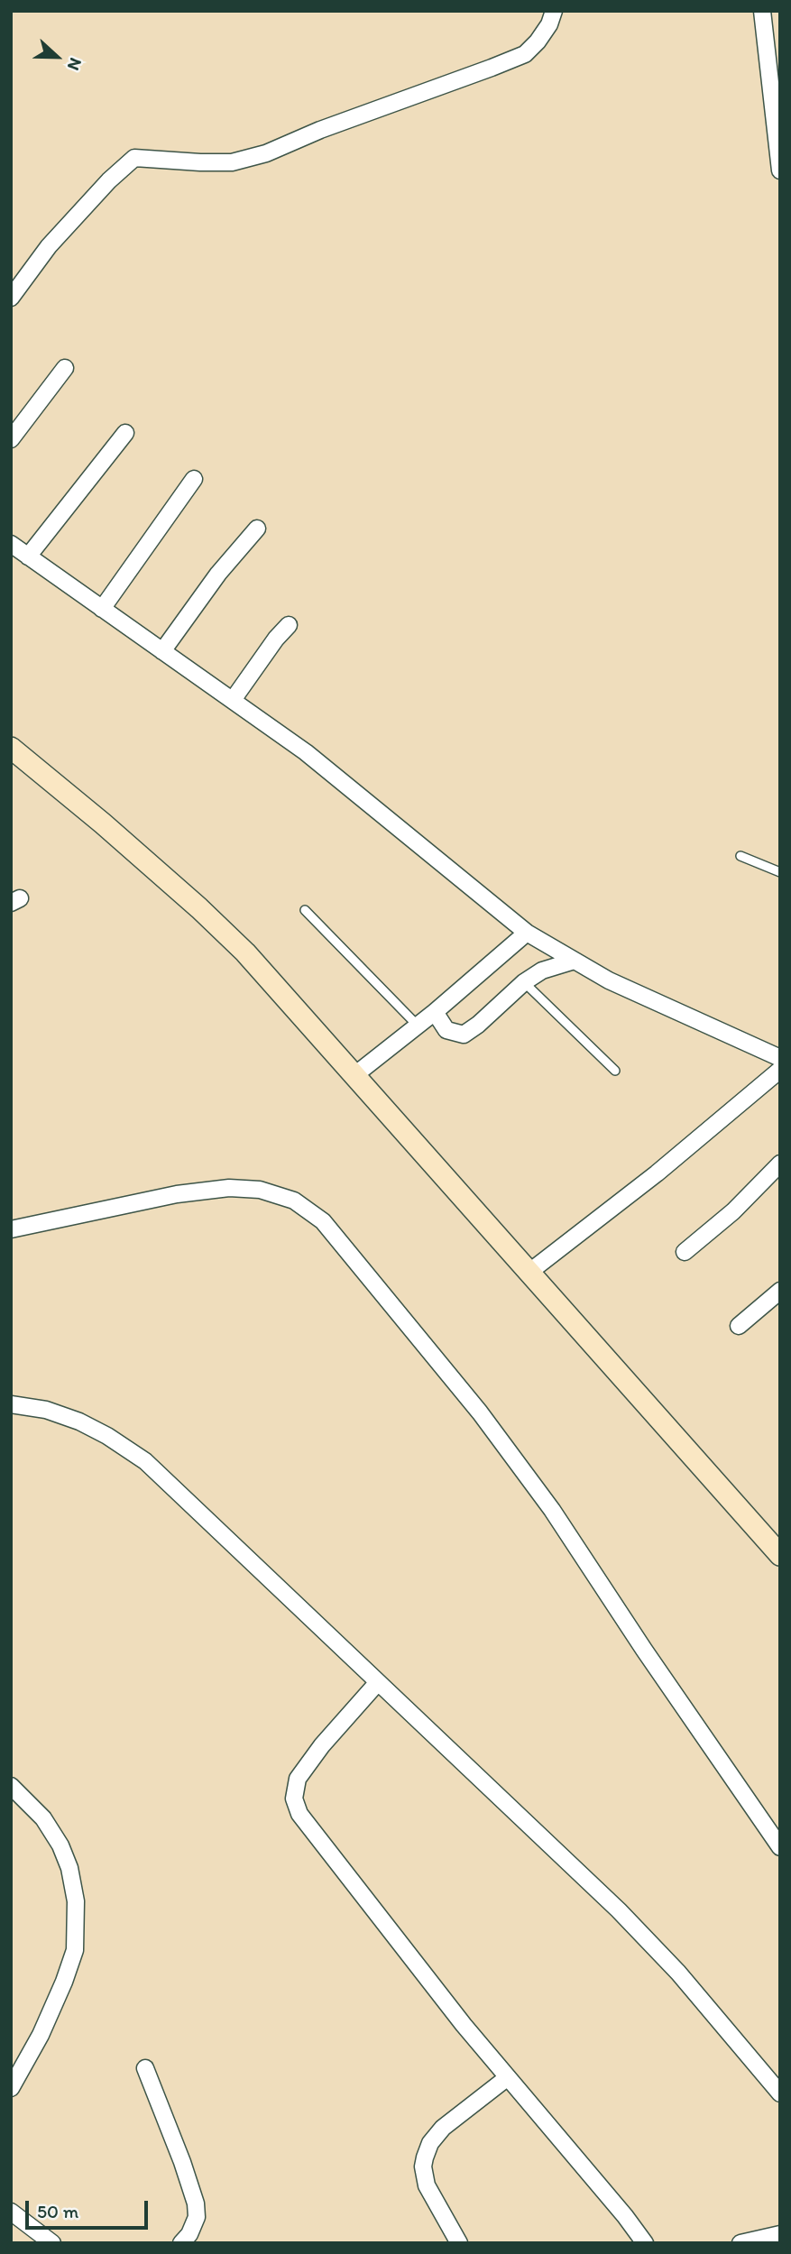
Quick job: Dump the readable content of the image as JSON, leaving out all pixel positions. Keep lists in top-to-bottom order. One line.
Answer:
{"scale_bar":"50 m","north":"right"}
